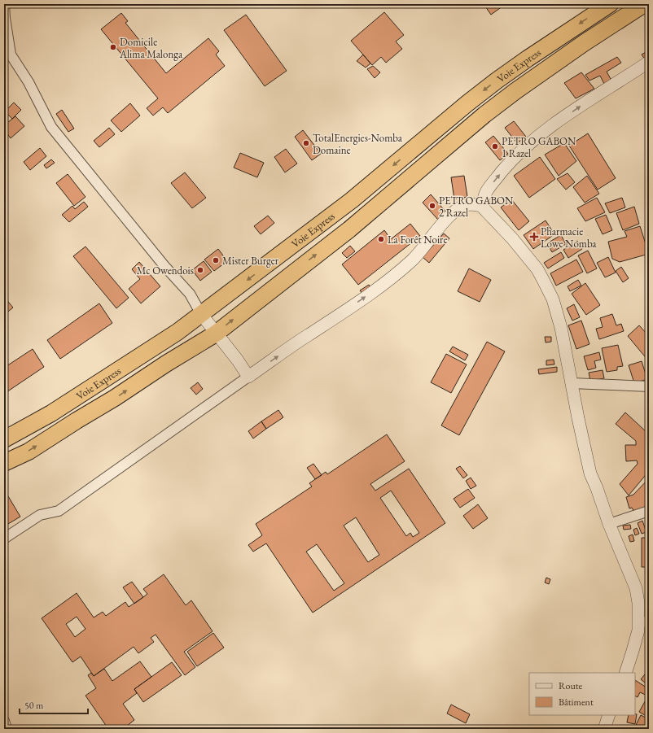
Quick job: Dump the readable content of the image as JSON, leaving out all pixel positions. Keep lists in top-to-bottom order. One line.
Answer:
{"streets":{"highway":["Voie Express"]},"places":{"other":["Domicile Alima Malonga","TotalEnergies-Nomba Domaine","PETRO GABON 1 Razel","PETRO GABON 2 Razel","La Forêt Noire","Mister Burger","Mc Owendois"],"health":["Pharmacie Lowe Nomba"]},"legend":["Route","Bâtiment"],"scale_bar":"50 m"}
